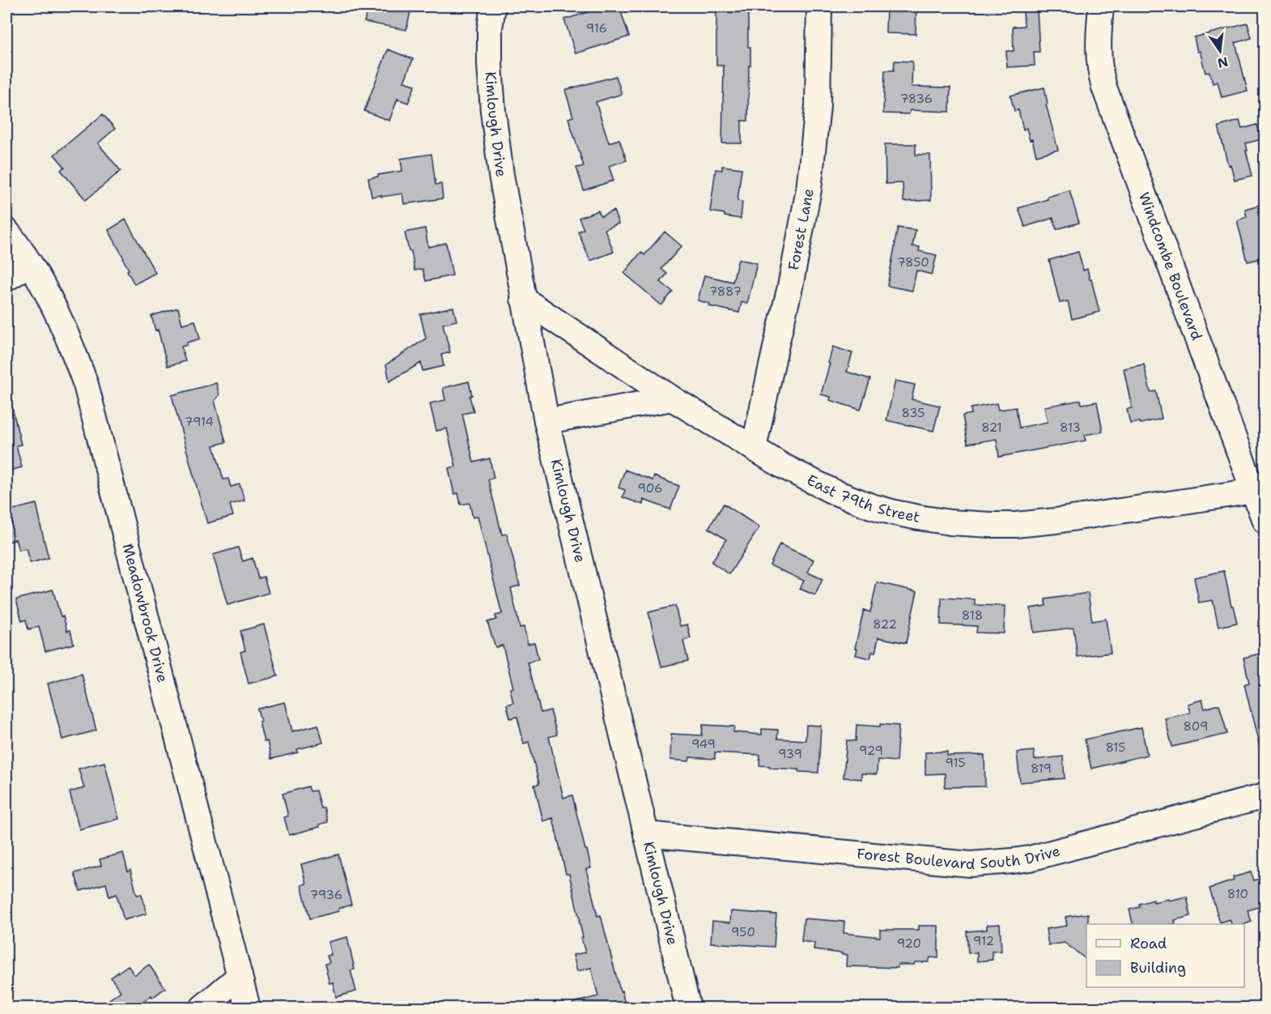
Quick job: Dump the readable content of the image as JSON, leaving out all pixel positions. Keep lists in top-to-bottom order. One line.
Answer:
{"streets":{"street":["Kimlough Drive","Forest Lane","Windcombe Boulevard","East 79th Street","Meadowbrook Drive","Forest Boulevard South Drive"]},"crossings":[["Kimlough Drive","East 79th Street"],["Kimlough Drive","Forest Boulevard South Drive"],["Forest Lane","East 79th Street"],["Windcombe Boulevard","East 79th Street"]],"house_numbers":["916","7836","7850","7887","835","7914","821","813","906","818","822","809","949","815","929","939","915","819","810","7936","950","912","920"],"legend":["Road","Building"],"north":"bottom"}
